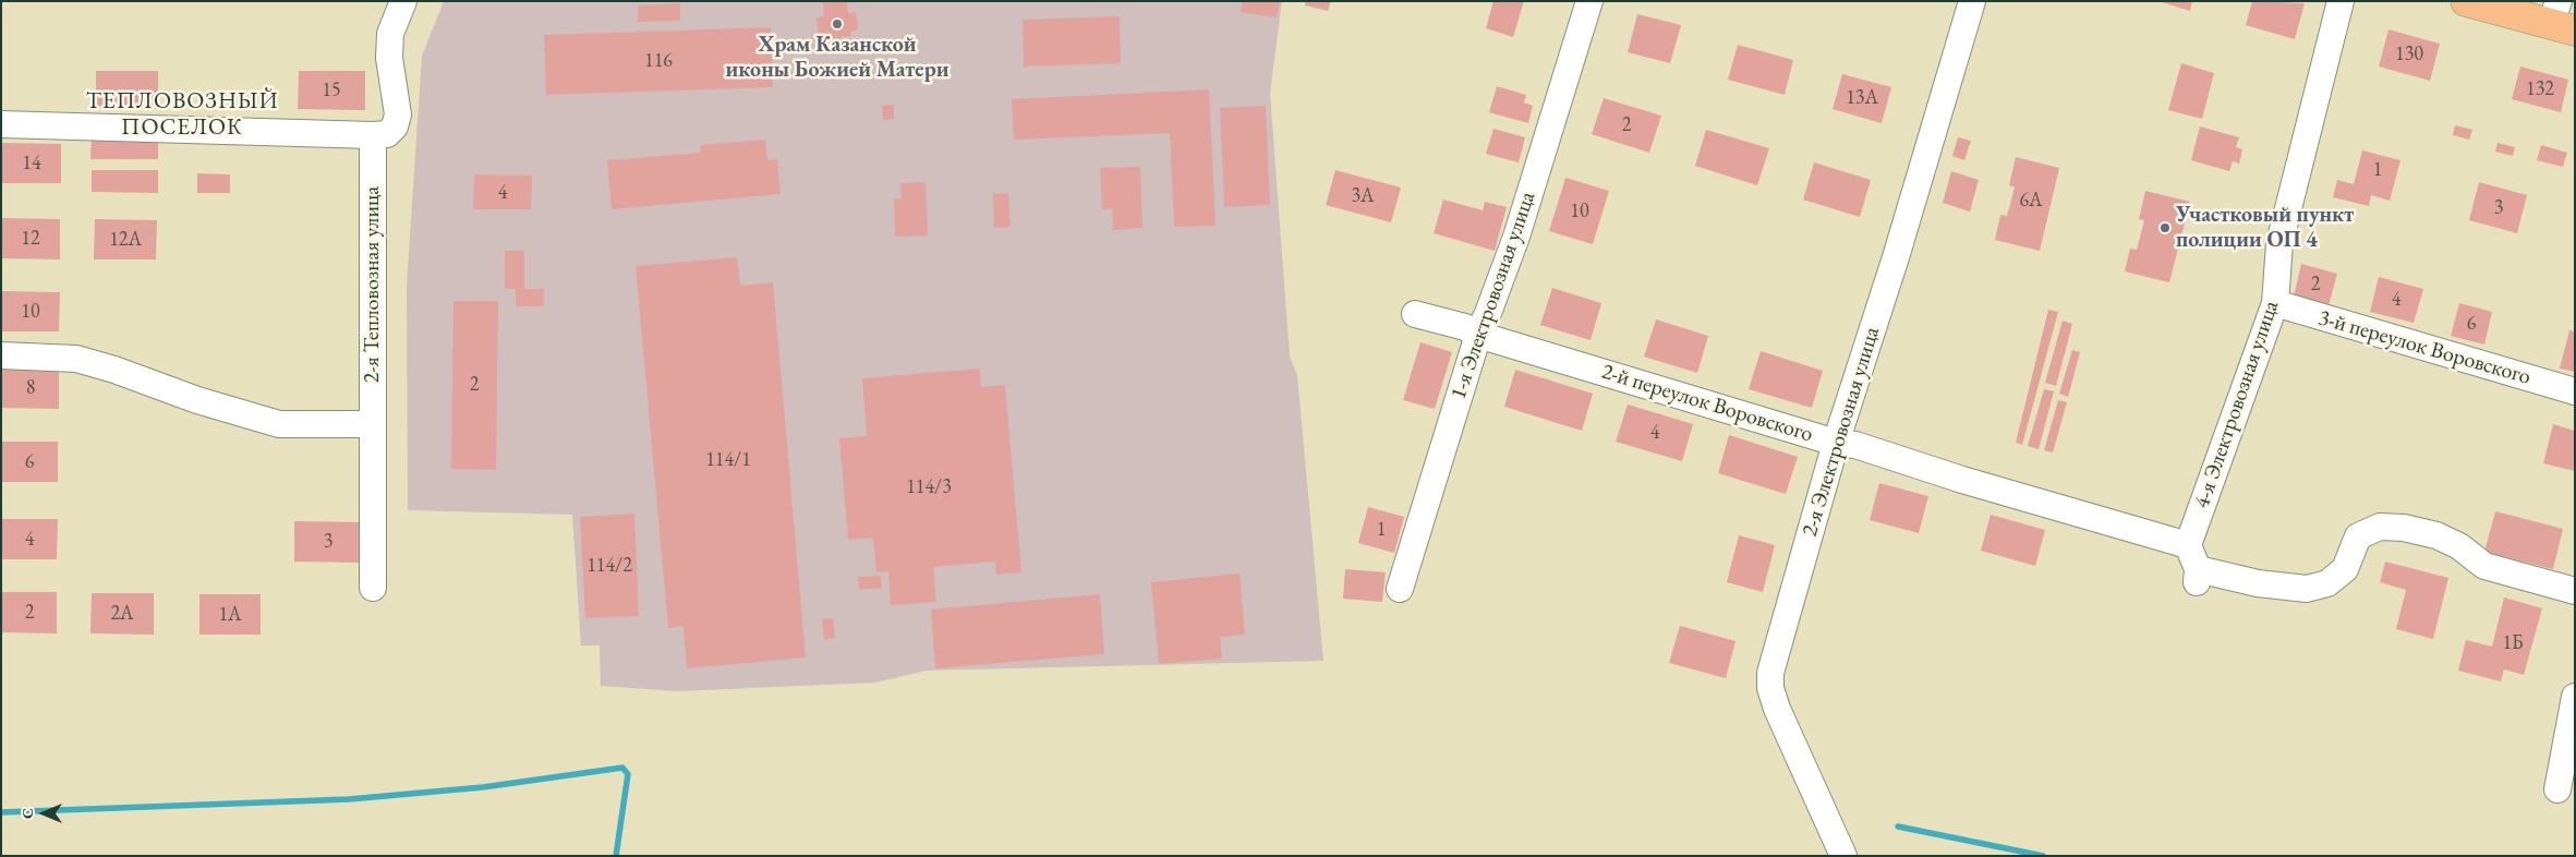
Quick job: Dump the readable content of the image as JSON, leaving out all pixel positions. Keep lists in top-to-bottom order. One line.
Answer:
{"streets":{"street":["2-я Тепловозная улица","1-я Электровозная улица","3-й переулок Воровского","2-й переулок Воровского","4-я Электровозная улица","2-я Электровозная улица"]},"crossings":[["1-я Электровозная улица","2-й переулок Воровского"],["3-й переулок Воровского","4-я Электровозная улица"],["2-й переулок Воровского","4-я Электровозная улица"],["2-й переулок Воровского","2-я Электровозная улица"]],"districts":["ТЕПЛОВОЗНЫЙ ПОСЕЛОК"],"places":["Храм Казанской иконы Божией Матери","Участковый пункт полиции ОП 4"],"house_numbers":["130","116","132","15","13А","2","14","1","4","3А","6А","3","10","12","12А","2","4","10","6","2","8","4","114/1","6","114/3","1","4","3","114/2","2","2А","1А","1Б"],"north":"left"}
